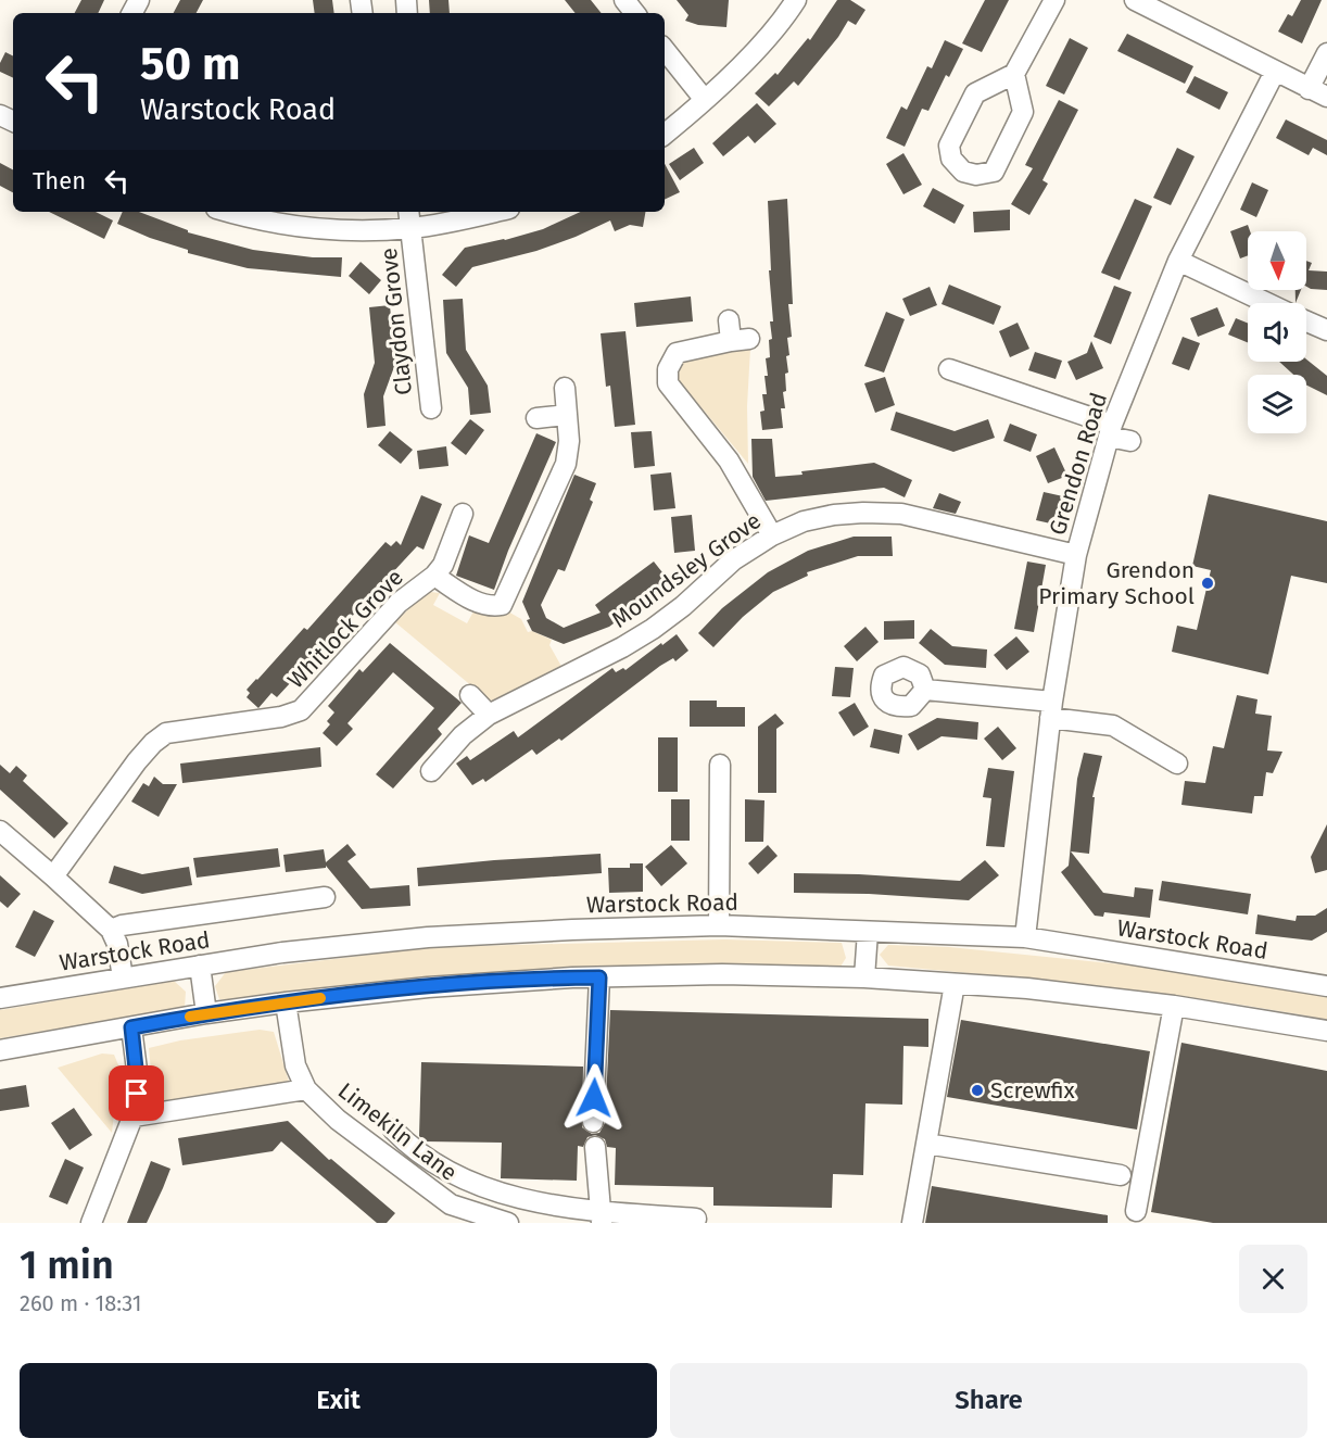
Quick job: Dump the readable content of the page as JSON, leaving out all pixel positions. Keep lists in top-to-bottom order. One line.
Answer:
{"streets":{"street":["Claydon Grove","Grendon Road","Moundsley Grove","Whitlock Grove","Warstock Road","Limekiln Lane"]},"crossings":[["Grendon Road","Moundsley Grove"],["Grendon Road","Warstock Road"]],"places":["Grendon Primary School","Screwfix"],"north":"bottom","page":{"turn":["50 m","Warstock Road"],"then":"Then","heading":["1 min","260 m · 18:31"],"buttons":["Exit","Share"]}}
